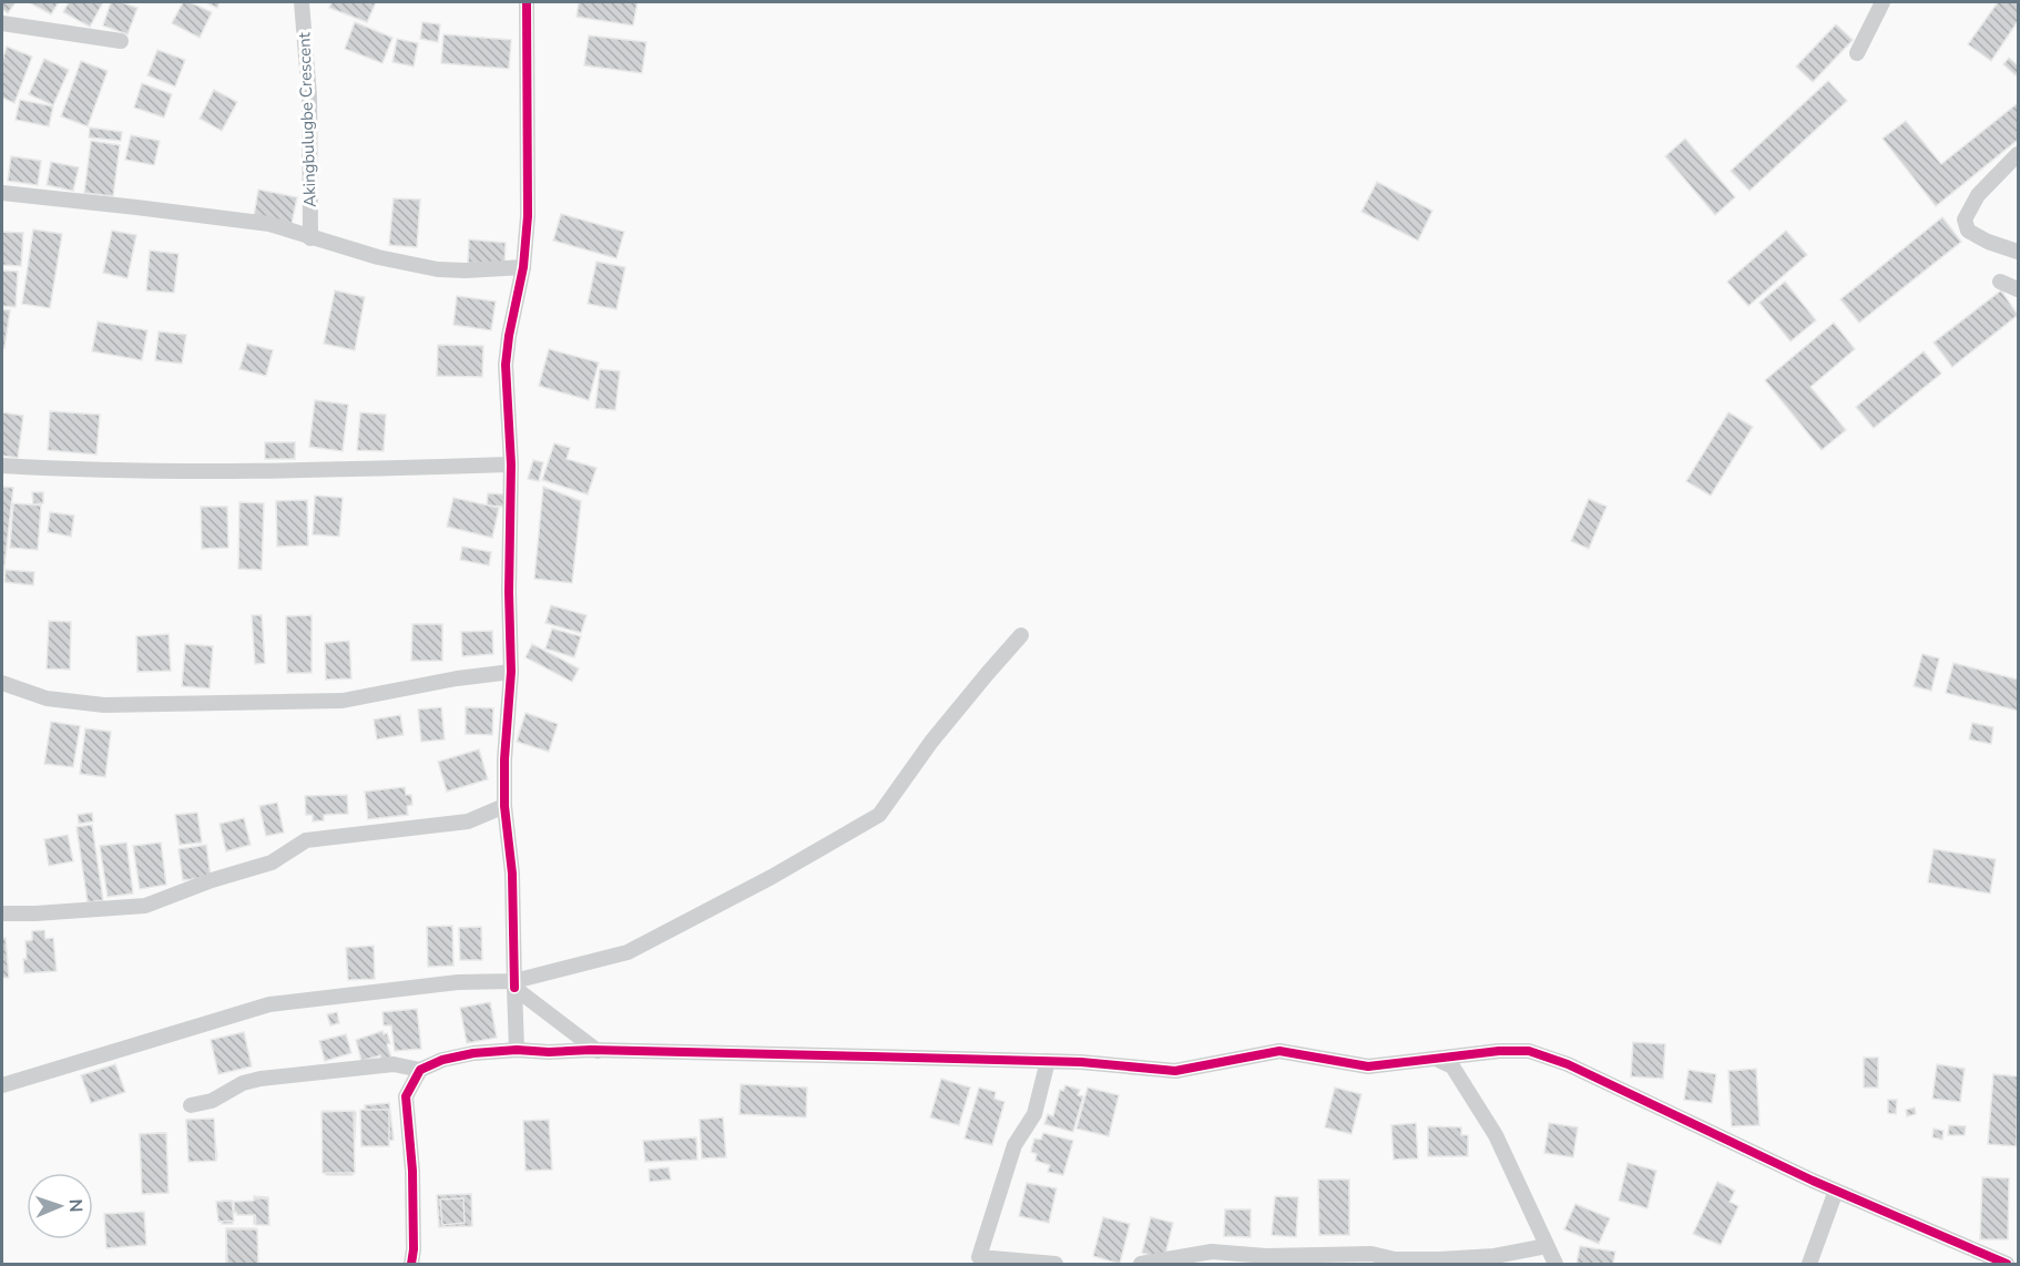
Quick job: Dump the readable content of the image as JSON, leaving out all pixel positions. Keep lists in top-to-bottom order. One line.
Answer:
{"streets":{"street":["Akingbulugbe Crescent"]},"north":"right"}
